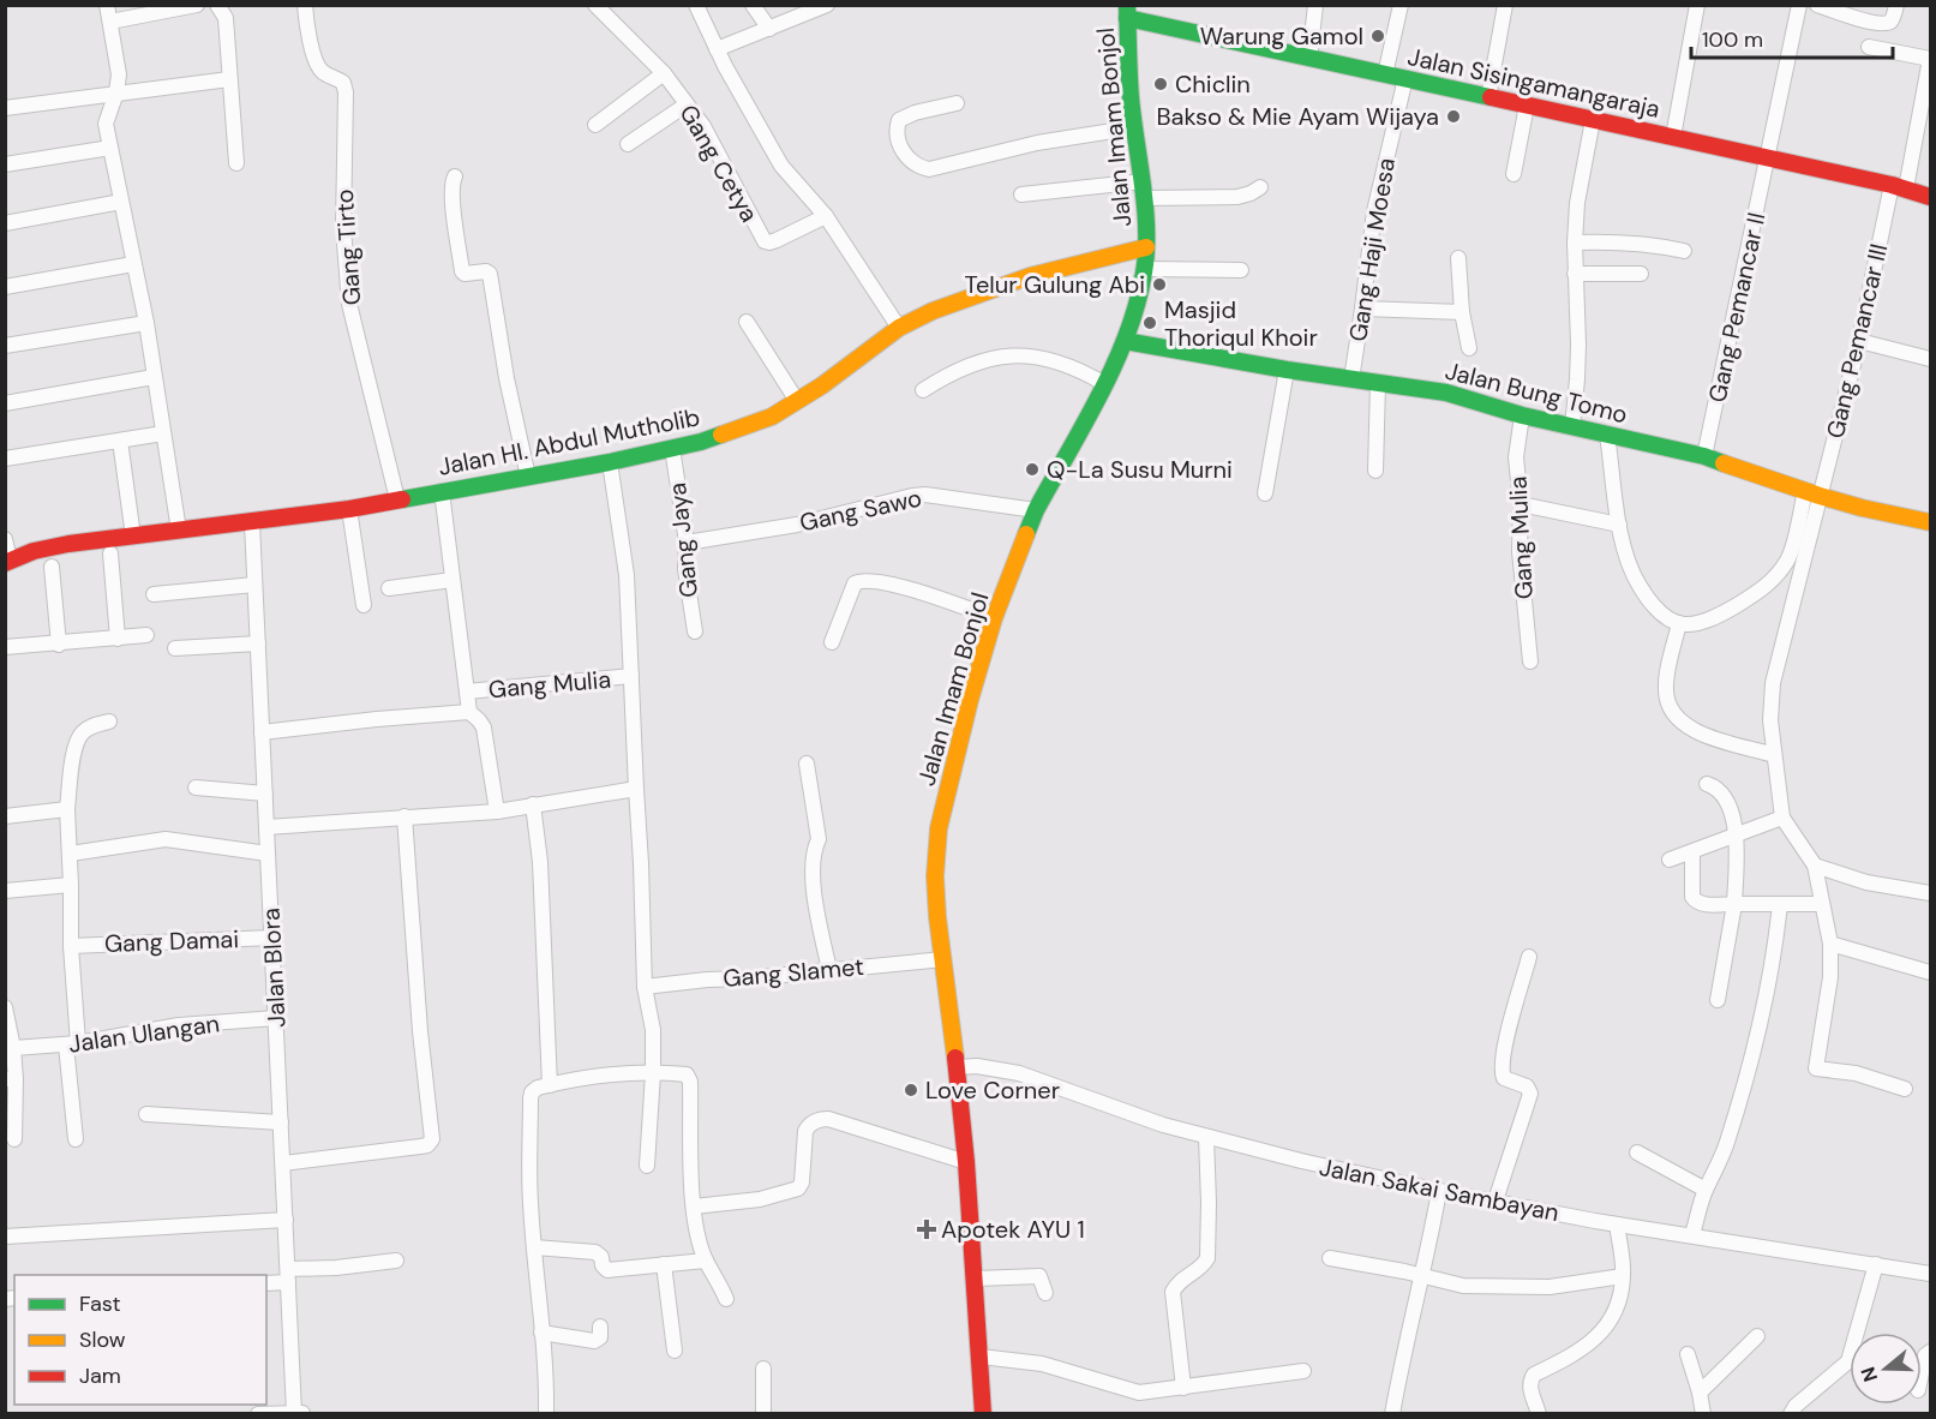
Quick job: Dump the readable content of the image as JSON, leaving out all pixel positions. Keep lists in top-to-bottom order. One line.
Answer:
{"streets":{"main road":["Jalan Sisingamangaraja","Jalan Imam Bonjol","Jalan Bung Tomo","Jalan HI. Abdul Mutholib"],"street":["Gang Cetya","Gang Tirto","Gang Haji Moesa","Gang Pemancar II","Gang Pemancar III","Gang Sawo","Gang Mulia","Gang Jaya","Gang Damai","Jalan Blora","Gang Slamet","Jalan Ulangan","Jalan Sakai Sambayan"]},"crossings":[["Jalan Sisingamangaraja","Jalan Imam Bonjol"],["Jalan Sisingamangaraja","Gang Haji Moesa"],["Jalan Sisingamangaraja","Gang Pemancar II"],["Jalan Sisingamangaraja","Gang Pemancar III"],["Jalan Imam Bonjol","Jalan Bung Tomo"],["Jalan Imam Bonjol","Jalan HI. Abdul Mutholib"],["Jalan Imam Bonjol","Gang Sawo"],["Jalan Imam Bonjol","Gang Slamet"],["Jalan Imam Bonjol","Jalan Sakai Sambayan"],["Gang Tirto","Jalan HI. Abdul Mutholib"],["Gang Haji Moesa","Jalan Bung Tomo"],["Gang Pemancar II","Jalan Bung Tomo"],["Gang Pemancar III","Jalan Bung Tomo"],["Jalan Bung Tomo","Gang Mulia"],["Jalan HI. Abdul Mutholib","Gang Jaya"],["Jalan HI. Abdul Mutholib","Jalan Blora"],["Gang Sawo","Gang Jaya"],["Gang Damai","Jalan Blora"],["Jalan Blora","Jalan Ulangan"]],"places":{"other":["Warung Gamol","Chiclin","Bakso & Mie Ayam Wijaya","Telur Gulung Abi","Masjid Thoriqul Khoir","Q-La Susu Murni","Love Corner"],"health":["Apotek AYU 1"]},"legend":["Fast","Slow","Jam"],"scale_bar":"100 m","north":"left"}
